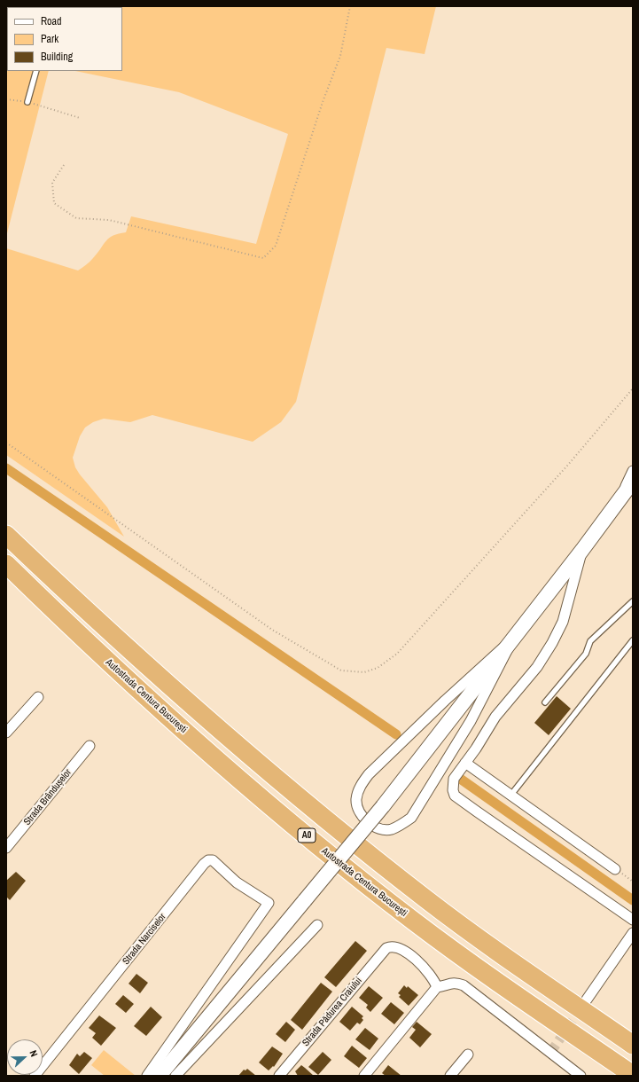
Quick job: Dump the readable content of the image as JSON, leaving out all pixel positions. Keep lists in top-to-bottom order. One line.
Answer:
{"streets":{"highway":["Autostrada Centura București","A0"],"street":["Strada Brândușelor","Strada Narciselor","Strada Pădurea Craiului"]},"legend":["Road","Park","Building"],"north":"right"}
